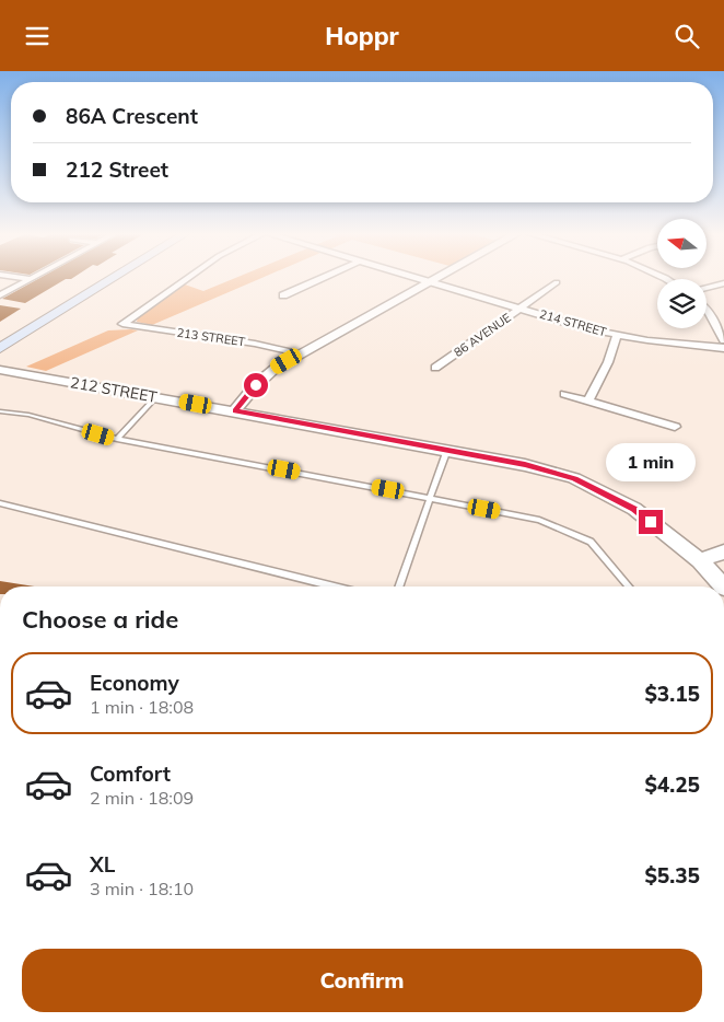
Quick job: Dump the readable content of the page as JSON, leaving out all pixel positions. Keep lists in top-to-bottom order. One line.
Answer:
{"streets":{"street":["214 STREET","86 AVENUE","213 STREET","212 STREET"]},"crossings":[["214 STREET","86 AVENUE"]],"north":"left","page":{"header":"Hoppr","banner":["86A Crescent","212 Street"],"bubble":"1 min","heading":"Choose a ride","list":[{"name":"Economy","note":"1 min · 18:08","value":"$3.15"},{"name":"Comfort","note":"2 min · 18:09","value":"$4.25"},{"name":"XL","note":"3 min · 18:10","value":"$5.35"}],"buttons":"Confirm"}}
